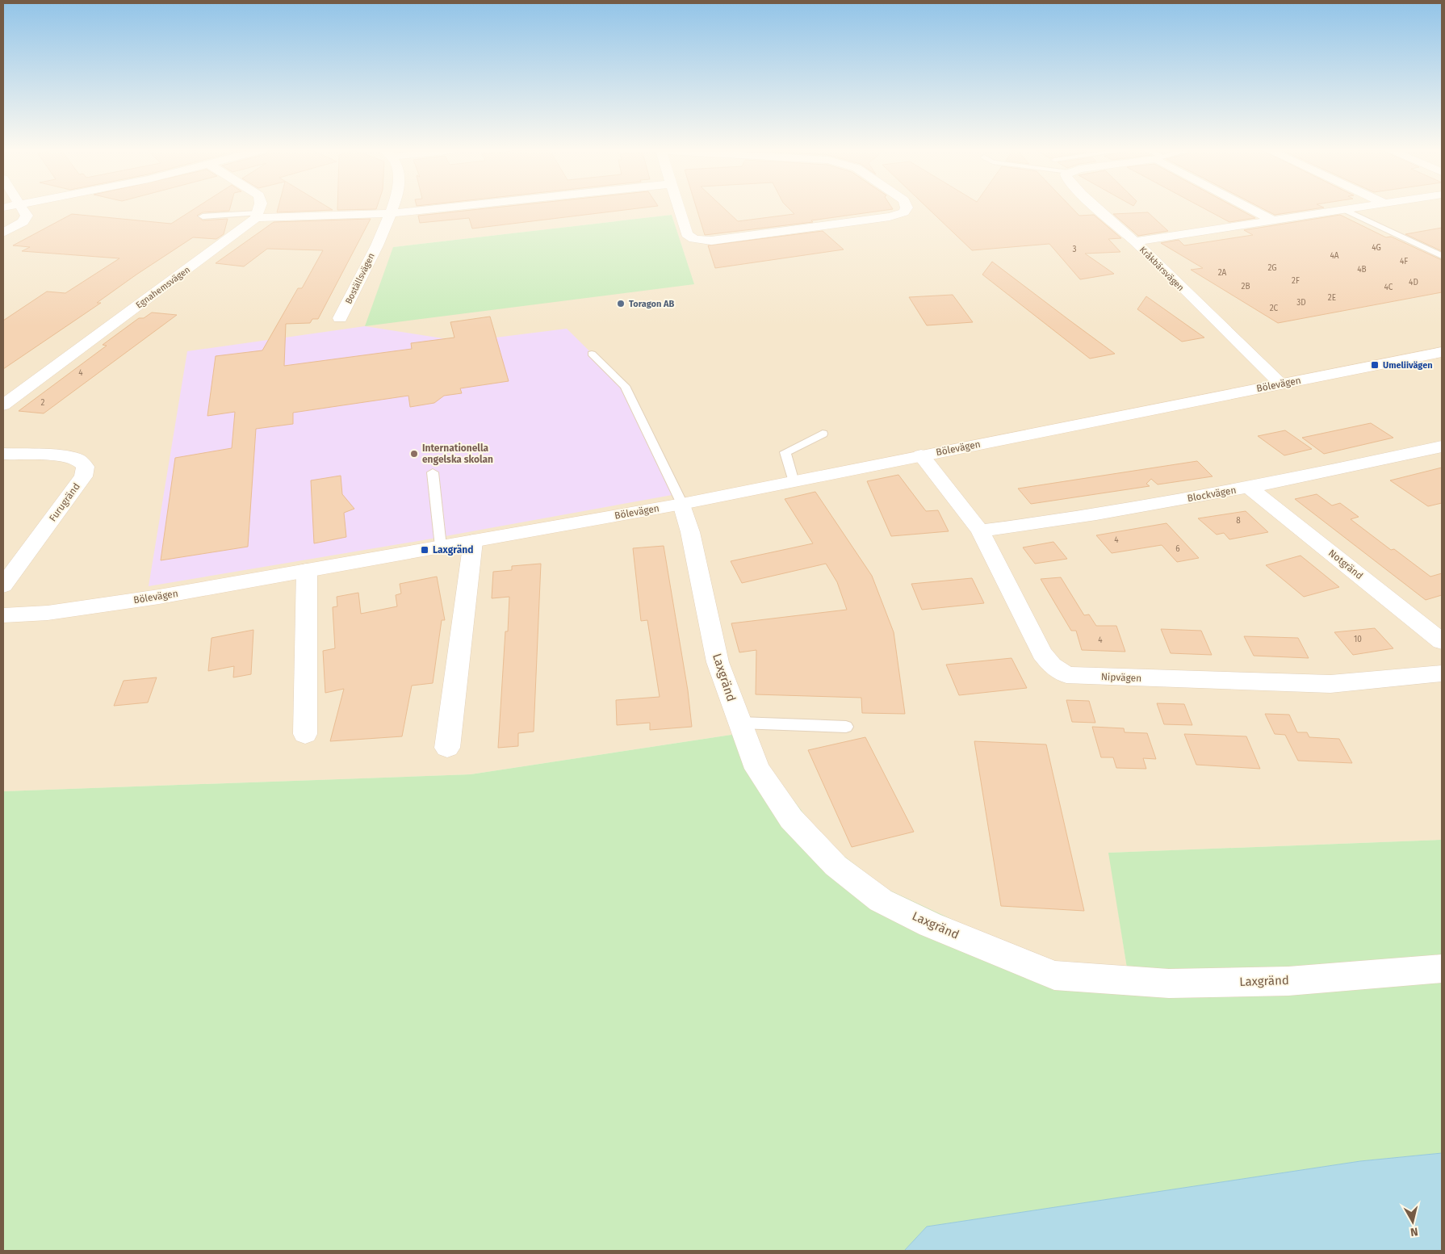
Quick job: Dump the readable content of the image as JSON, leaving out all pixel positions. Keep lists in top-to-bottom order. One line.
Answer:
{"streets":{"street":["Kråkbärsvägen","Boställsvägen","Egnahemsvägen","Bölevägen","Blockvägen","Furugränd","Notgränd","Laxgränd","Nipvägen"]},"crossings":[["Kråkbärsvägen","Bölevägen"],["Bölevägen","Laxgränd"],["Bölevägen","Nipvägen"],["Blockvägen","Notgränd"],["Blockvägen","Nipvägen"]],"places":{"other":["Toragon AB","Internationella engelska skolan"],"transit":["Umeliivägen","Laxgränd"]},"house_numbers":["4G","3","4A","4F","2G","4B","2A","2F","4D","2B","4C","2E","3D","2C","4","2","8","4","6","10","4"],"north":"bottom"}
